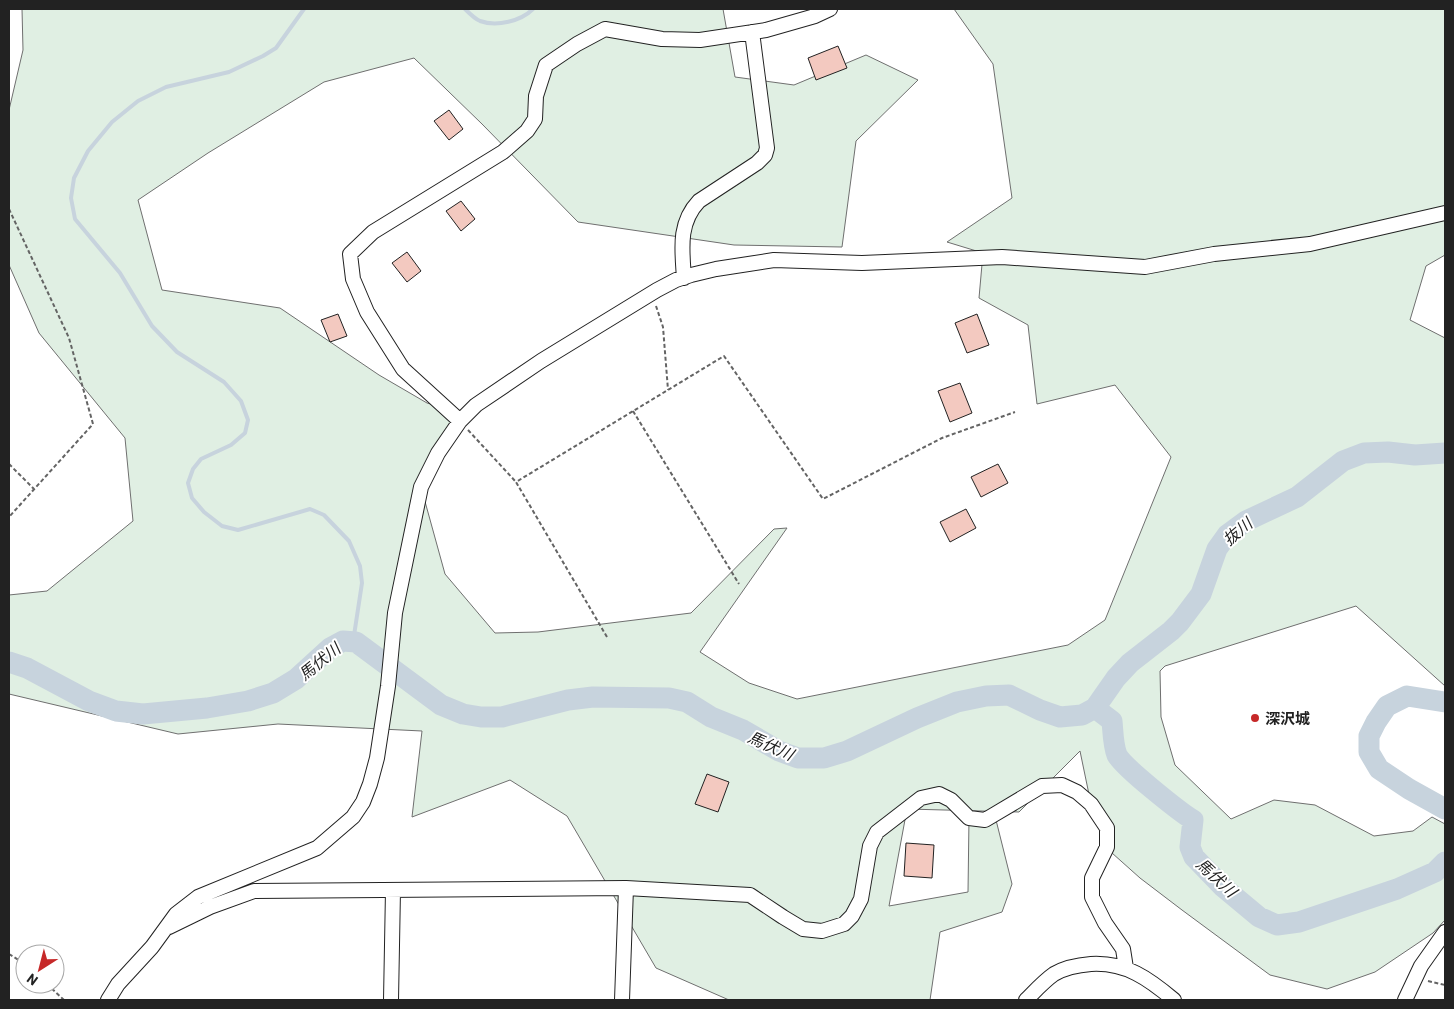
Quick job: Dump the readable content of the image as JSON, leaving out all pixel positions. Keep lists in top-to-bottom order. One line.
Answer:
{"water":["抜川","馬伏川"],"places":["深沢城"],"north":"bottom left"}
